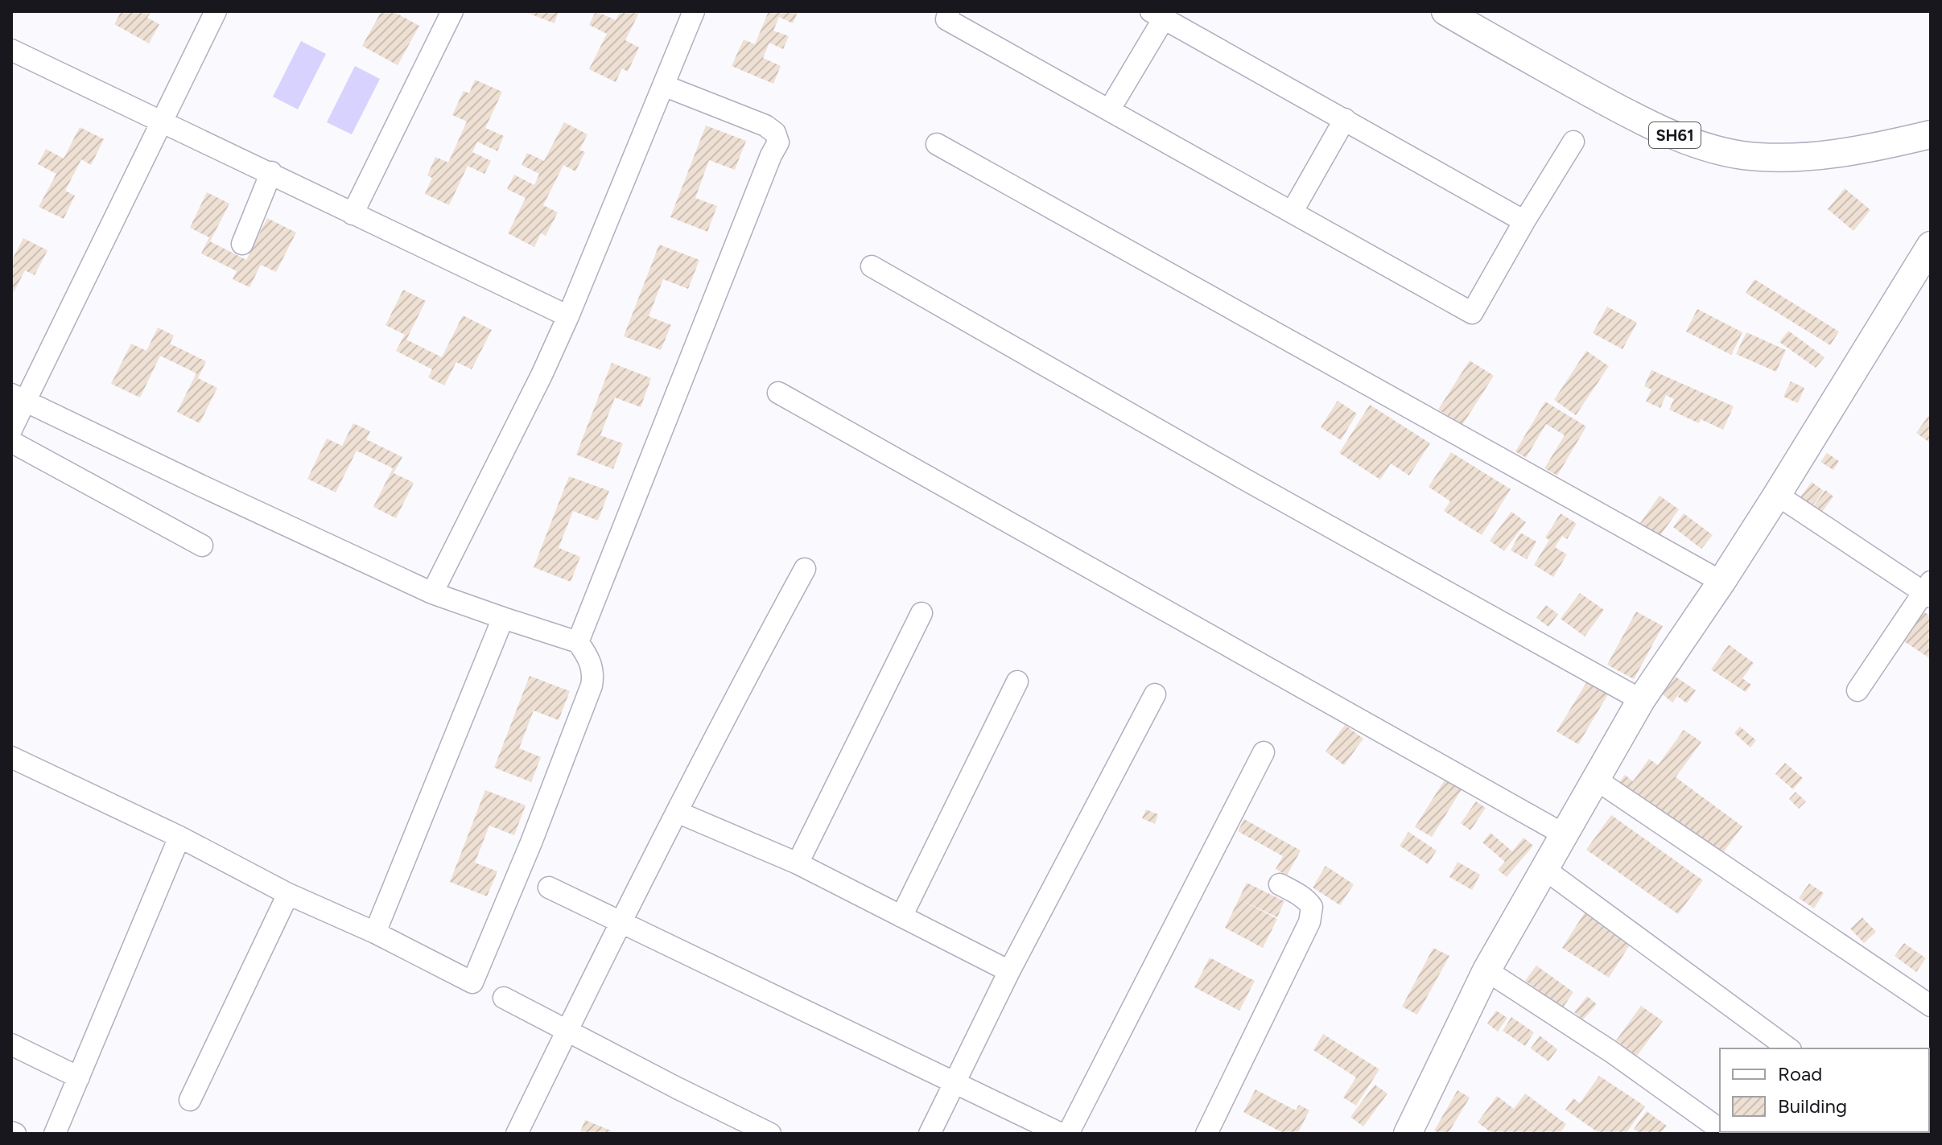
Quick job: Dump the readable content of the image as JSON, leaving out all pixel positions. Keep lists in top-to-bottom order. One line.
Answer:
{"streets":{"main road":["SH61"]},"legend":["Road","Building"]}
